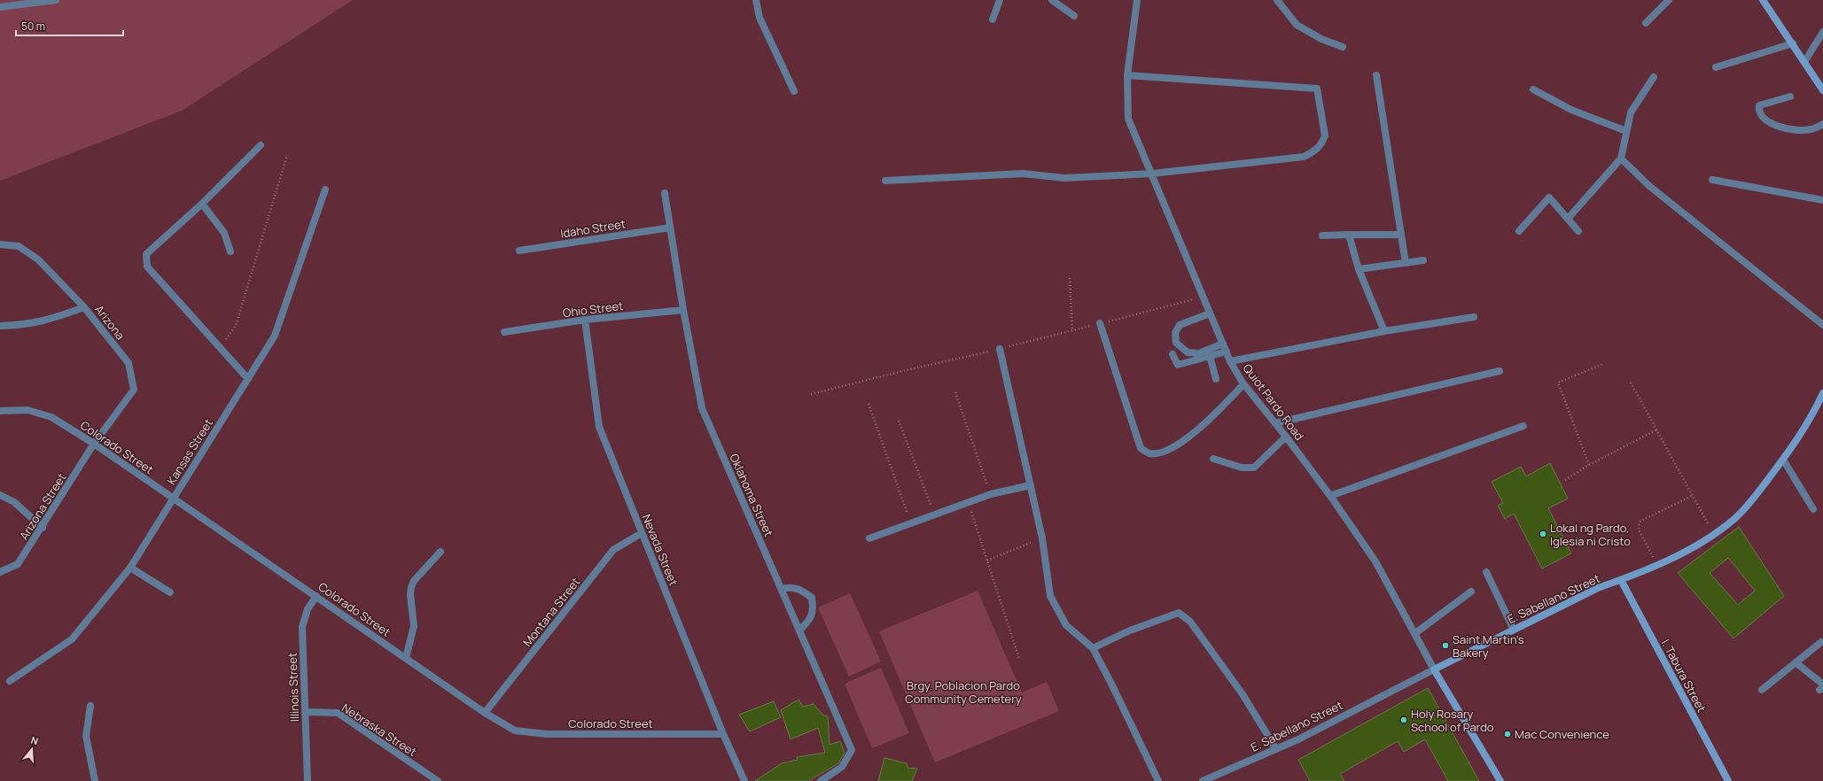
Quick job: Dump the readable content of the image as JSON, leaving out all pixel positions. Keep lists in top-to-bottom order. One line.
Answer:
{"streets":{"street":["Idaho Street","Ohio Street","Arizona","Quiot Pardo Road","Colorado Street","Kansas Street","Oklahoma Street","Arizona Street","Nevada Street","E. Sabellano Street","Montana Street","I. Tabura Street","Illinois Street","Nebraska Street"]},"crossings":[["Idaho Street","Oklahoma Street"],["Ohio Street","Oklahoma Street"],["Ohio Street","Nevada Street"],["Arizona","Colorado Street"],["Arizona","Arizona Street"],["Quiot Pardo Road","E. Sabellano Street"],["Colorado Street","Kansas Street"],["Colorado Street","Arizona Street"],["Colorado Street","Nevada Street"],["Colorado Street","Montana Street"],["Colorado Street","Illinois Street"],["Nevada Street","Montana Street"],["E. Sabellano Street","I. Tabura Street"],["Illinois Street","Nebraska Street"]],"parks":["Brgy. Poblacion Pardo Community Cemetery"],"places":["Lokal ng Pardo, Iglesia ni Cristo","Saint Martin's Bakery","Holy Rosary School of Pardo","Mac Convenience"],"scale_bar":"50 m","north":"top"}
